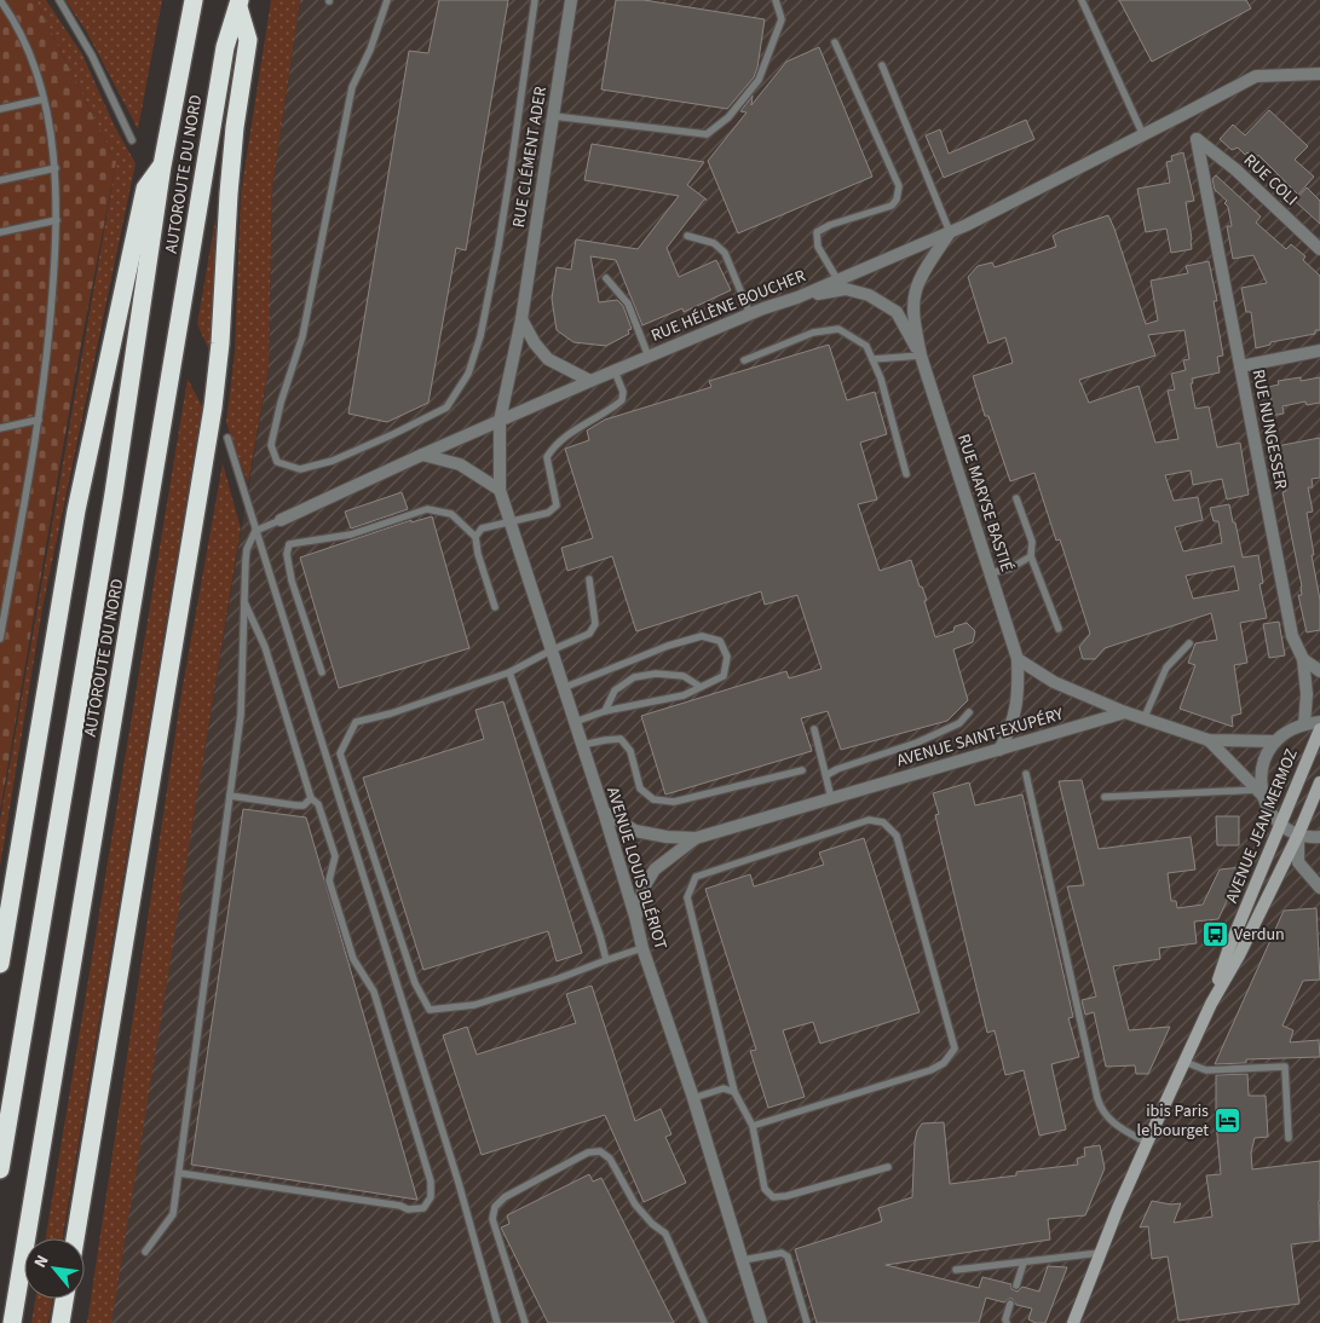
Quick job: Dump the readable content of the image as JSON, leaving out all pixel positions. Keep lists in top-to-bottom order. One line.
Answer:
{"streets":{"highway":["AUTOROUTE DU NORD"],"main road":["AVENUE JEAN MERMOZ"],"street":["RUE CLÉMENT ADER","RUE COLI","RUE HÉLÈNE BOUCHER","RUE NUNGESSER","RUE MARYSE BASTIÉ","AVENUE SAINT-EXUPÉRY","AVENUE LOUIS BLÉRIOT"]},"crossings":[["RUE CLÉMENT ADER","RUE HÉLÈNE BOUCHER"],["RUE CLÉMENT ADER","AVENUE LOUIS BLÉRIOT"],["RUE COLI","RUE NUNGESSER"],["RUE HÉLÈNE BOUCHER","RUE MARYSE BASTIÉ"],["RUE HÉLÈNE BOUCHER","AVENUE LOUIS BLÉRIOT"],["RUE MARYSE BASTIÉ","AVENUE SAINT-EXUPÉRY"],["AVENUE SAINT-EXUPÉRY","AVENUE LOUIS BLÉRIOT"]],"places":{"bus stop":["Verdun"],"hotel":["ibis Paris le bourget"]},"north":"top left"}
